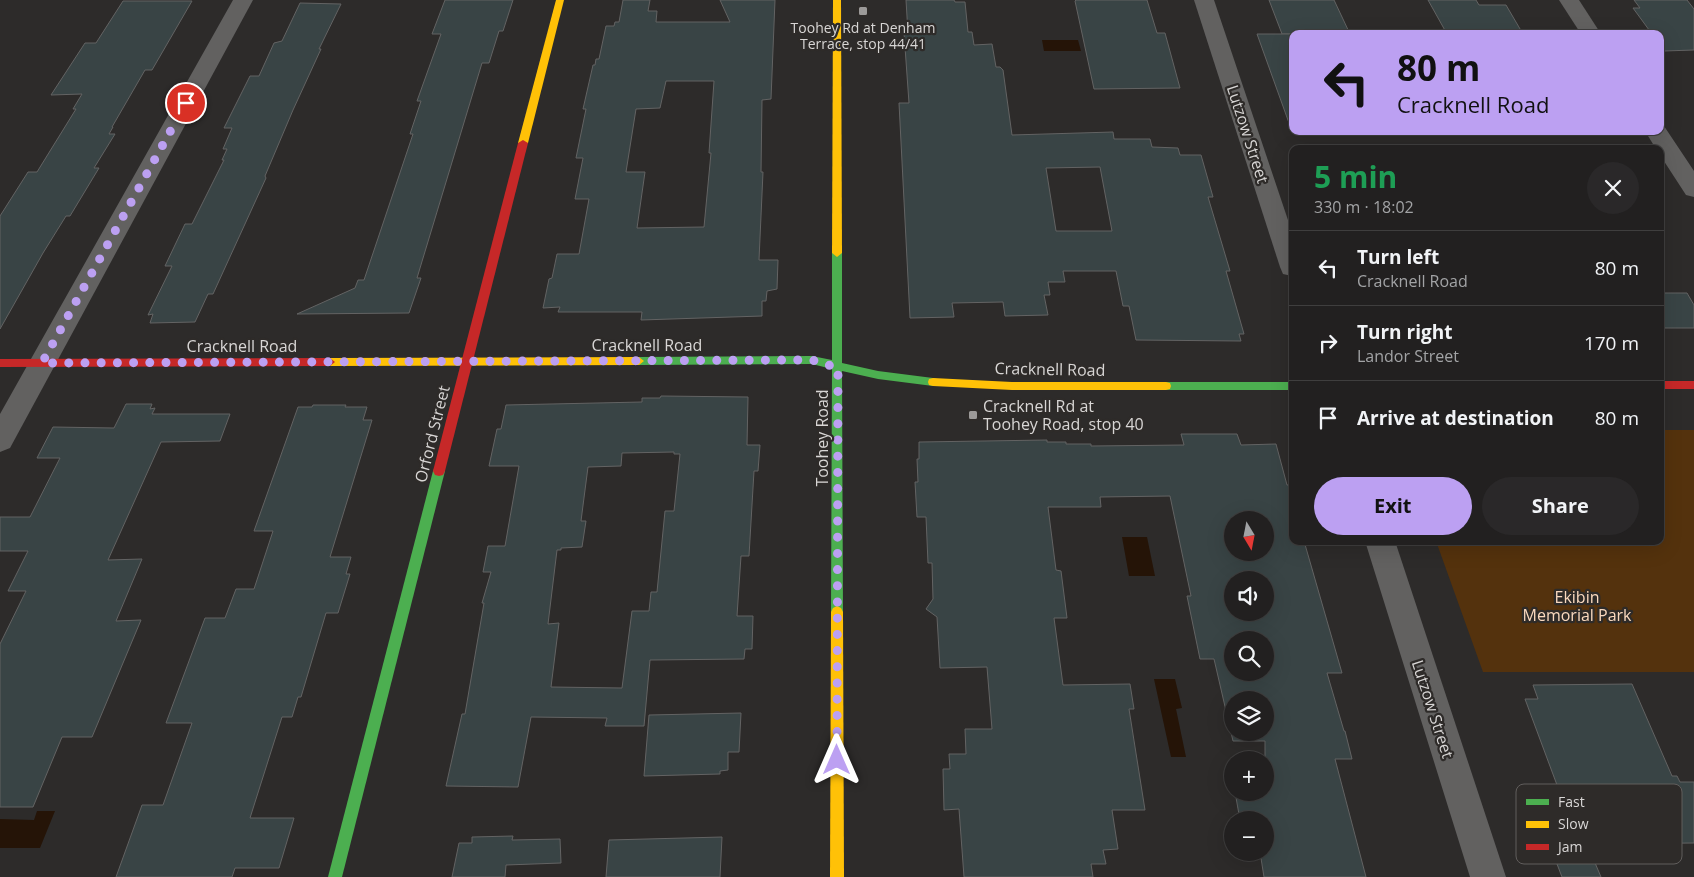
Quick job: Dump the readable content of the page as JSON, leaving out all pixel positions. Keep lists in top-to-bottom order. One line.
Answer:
{"streets":{"street":["Lutzow Street","Cracknell Road","Orford Street","Toohey Road"]},"crossings":[["Cracknell Road","Orford Street"],["Cracknell Road","Toohey Road"]],"parks":["Ekibin Memorial Park"],"places":{"transit":["Toohey Rd at Denham Terrace, stop 44/41","Cracknell Rd at Toohey Road, stop 40"]},"legend":["Fast","Slow","Jam"],"north":"bottom","page":{"turn":["80 m","Cracknell Road"],"heading":["5 min","330 m · 18:02"],"list":[{"name":"Turn left","note":"Cracknell Road","value":"80 m"},{"name":"Turn right","note":"Landor Street","value":"170 m"},{"name":"Arrive at destination","value":"80 m"}],"buttons":["Exit","Share"],"map_buttons":["+","−"]}}
